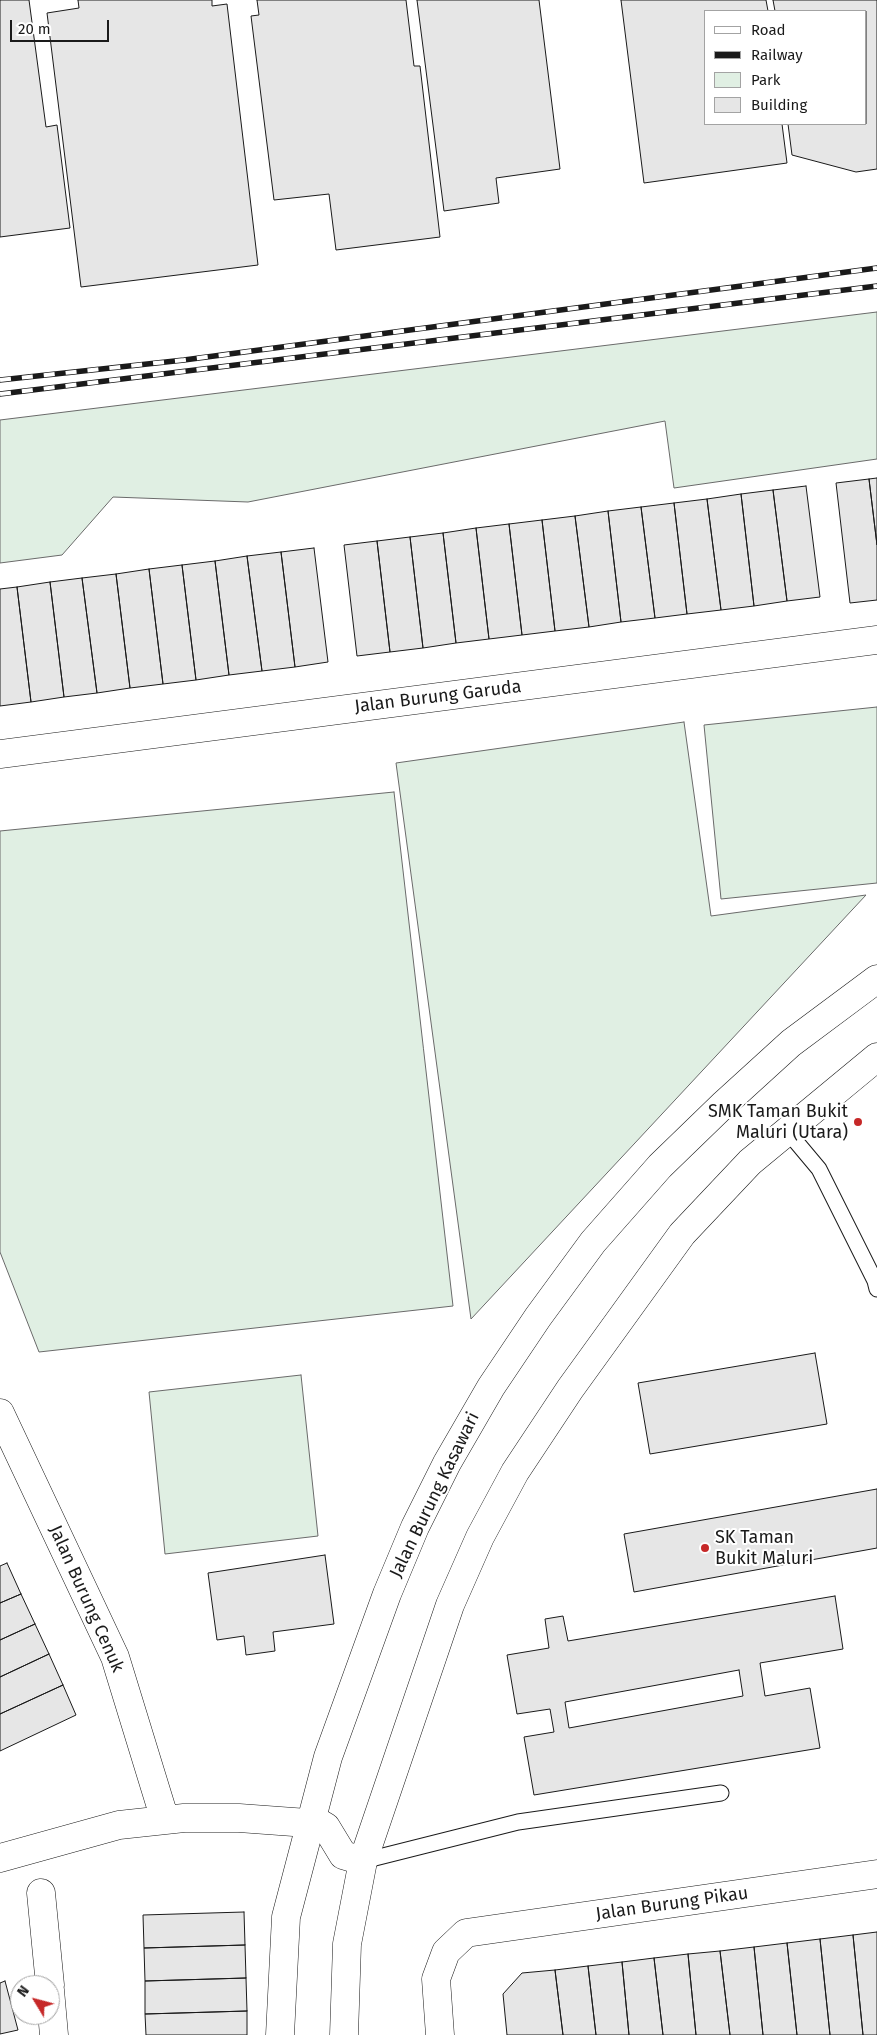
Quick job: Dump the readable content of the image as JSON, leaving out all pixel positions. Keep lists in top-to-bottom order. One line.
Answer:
{"streets":{"street":["Jalan Burung Garuda","Jalan Burung Kasawari","Jalan Burung Cenuk","Jalan Burung Pikau"]},"places":["SMK Taman Bukit Maluri (Utara)","SK Taman Bukit Maluri"],"legend":["Road","Railway","Park","Building"],"scale_bar":"20 m","north":"top left"}
